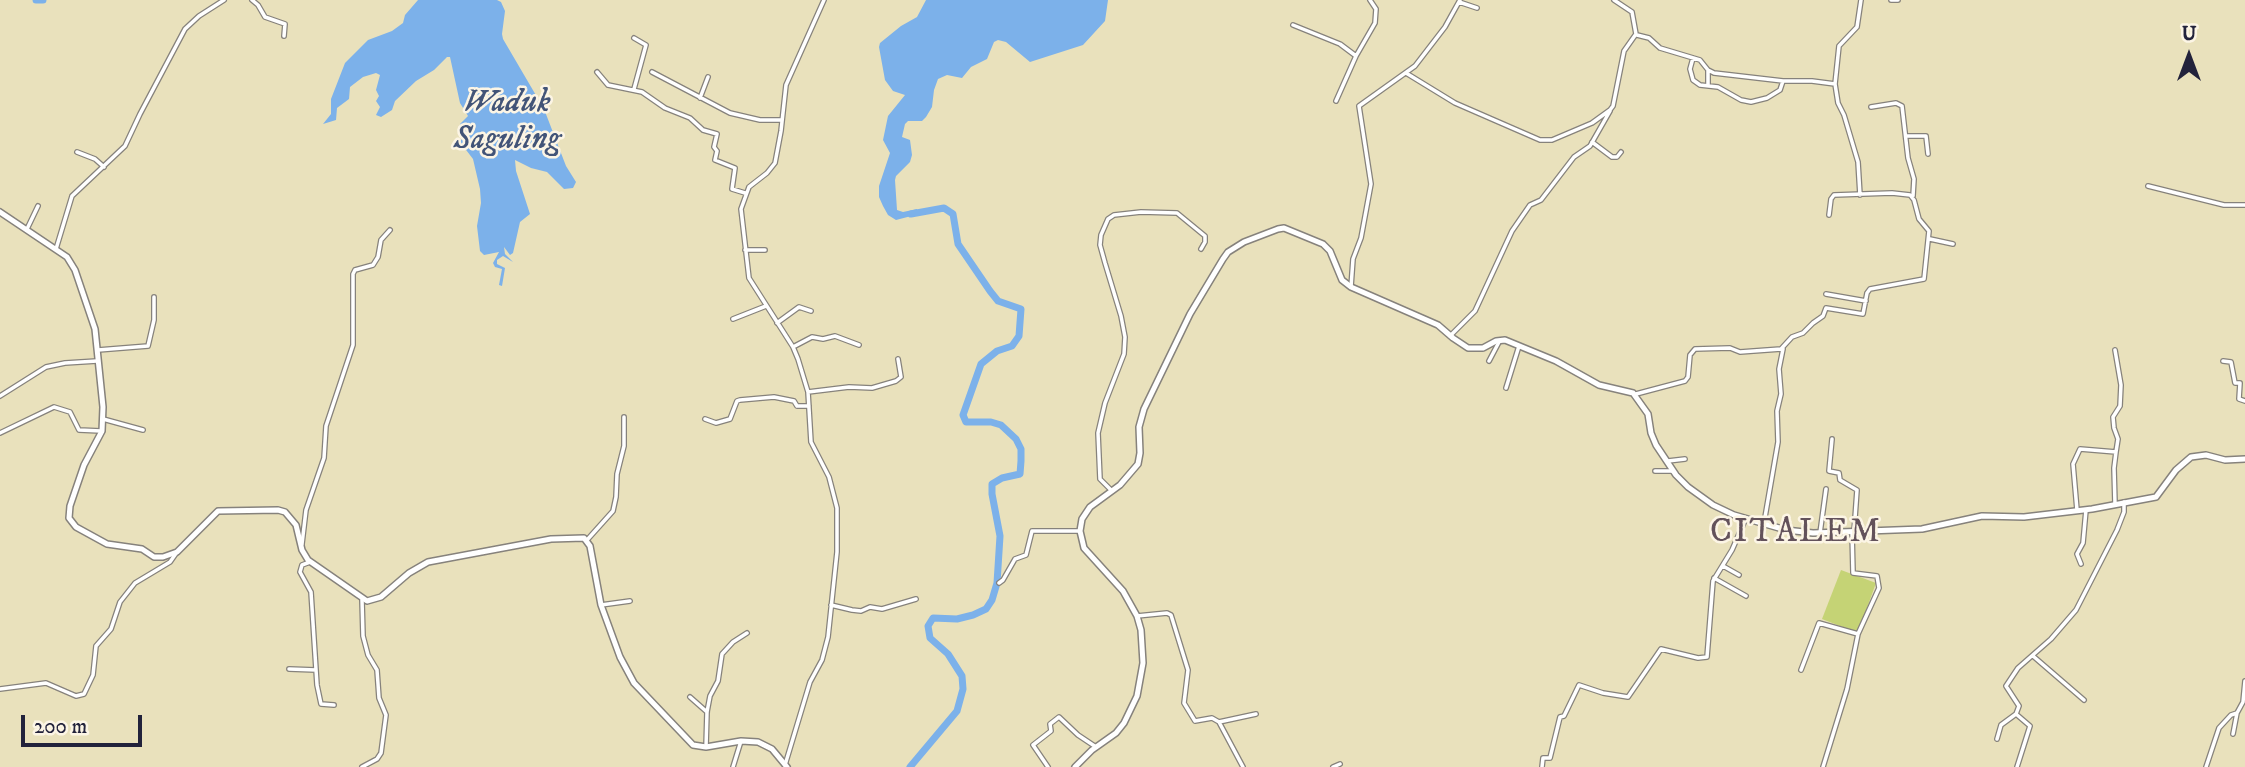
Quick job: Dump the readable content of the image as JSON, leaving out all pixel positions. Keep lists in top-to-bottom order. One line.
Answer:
{"districts":["CITALEM"],"water":["Waduk Saguling"],"scale_bar":"200 m","north":"top"}
